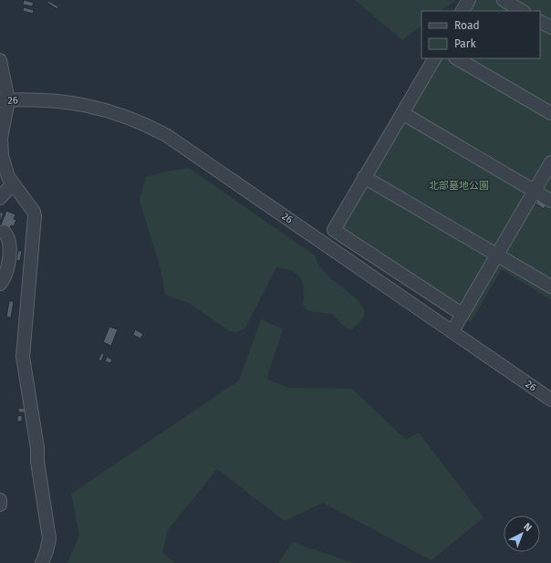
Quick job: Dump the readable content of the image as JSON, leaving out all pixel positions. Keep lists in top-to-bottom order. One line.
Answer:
{"streets":{"street":["26"]},"parks":["北部墓地公園"],"legend":["Road","Park"],"north":"top right"}
